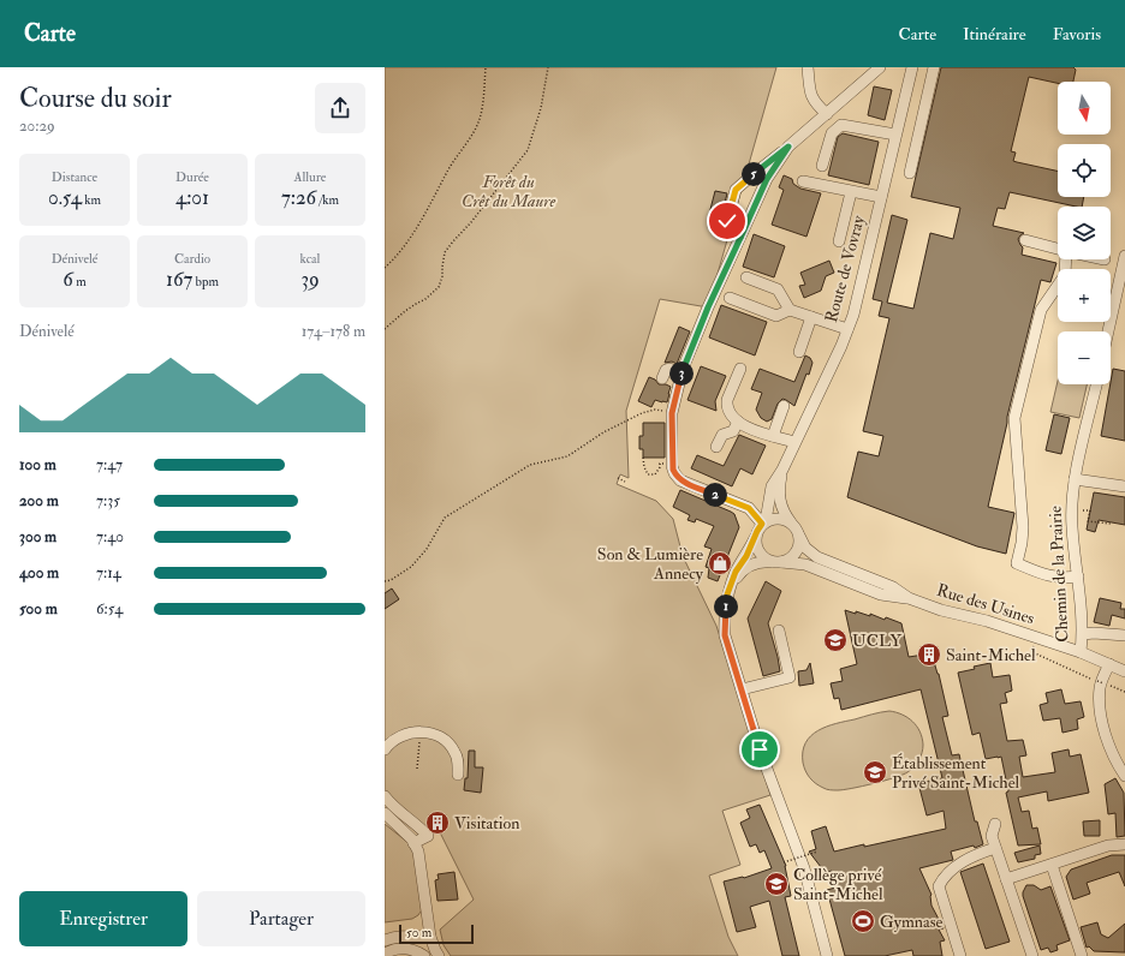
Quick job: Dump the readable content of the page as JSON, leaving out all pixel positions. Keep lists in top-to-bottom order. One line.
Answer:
{"streets":{"street":["Route de Vovray","Chemin de la Prairie","Rue des Usines"]},"crossings":[["Route de Vovray","Rue des Usines"],["Chemin de la Prairie","Rue des Usines"]],"parks":["Forêt du Crêt du Maure"],"places":{"shop":["Son & Lumière Annecy"],"school or university":["UCLY","Établissement Privé Saint-Michel","Collège privé Saint-Michel"],"building":["Saint-Michel","Visitation"],"sports":["Gymnase"]},"scale_bar":"50 m","north":"bottom","page":{"header":"Carte","nav":["Carte","Itinéraire","Favoris"],"heading":["Course du soir","20:29"],"map_buttons":["+","−"],"stats":[["Distance","0.54 km"],["Durée","4:01"],["Allure","7:26 /km"],["Dénivelé","6 m"],["Cardio","167 bpm"],["kcal","39"]],"pins":["5","3","2","1"],"chart":["Dénivelé","174–178 m"],"list":[{"name":"100 m","note":"7:47"},{"name":"200 m","note":"7:35"},{"name":"300 m","note":"7:40"},{"name":"400 m","note":"7:14"},{"name":"500 m","note":"6:54"}],"buttons":["Enregistrer","Partager"],"scale":"50 m"}}
